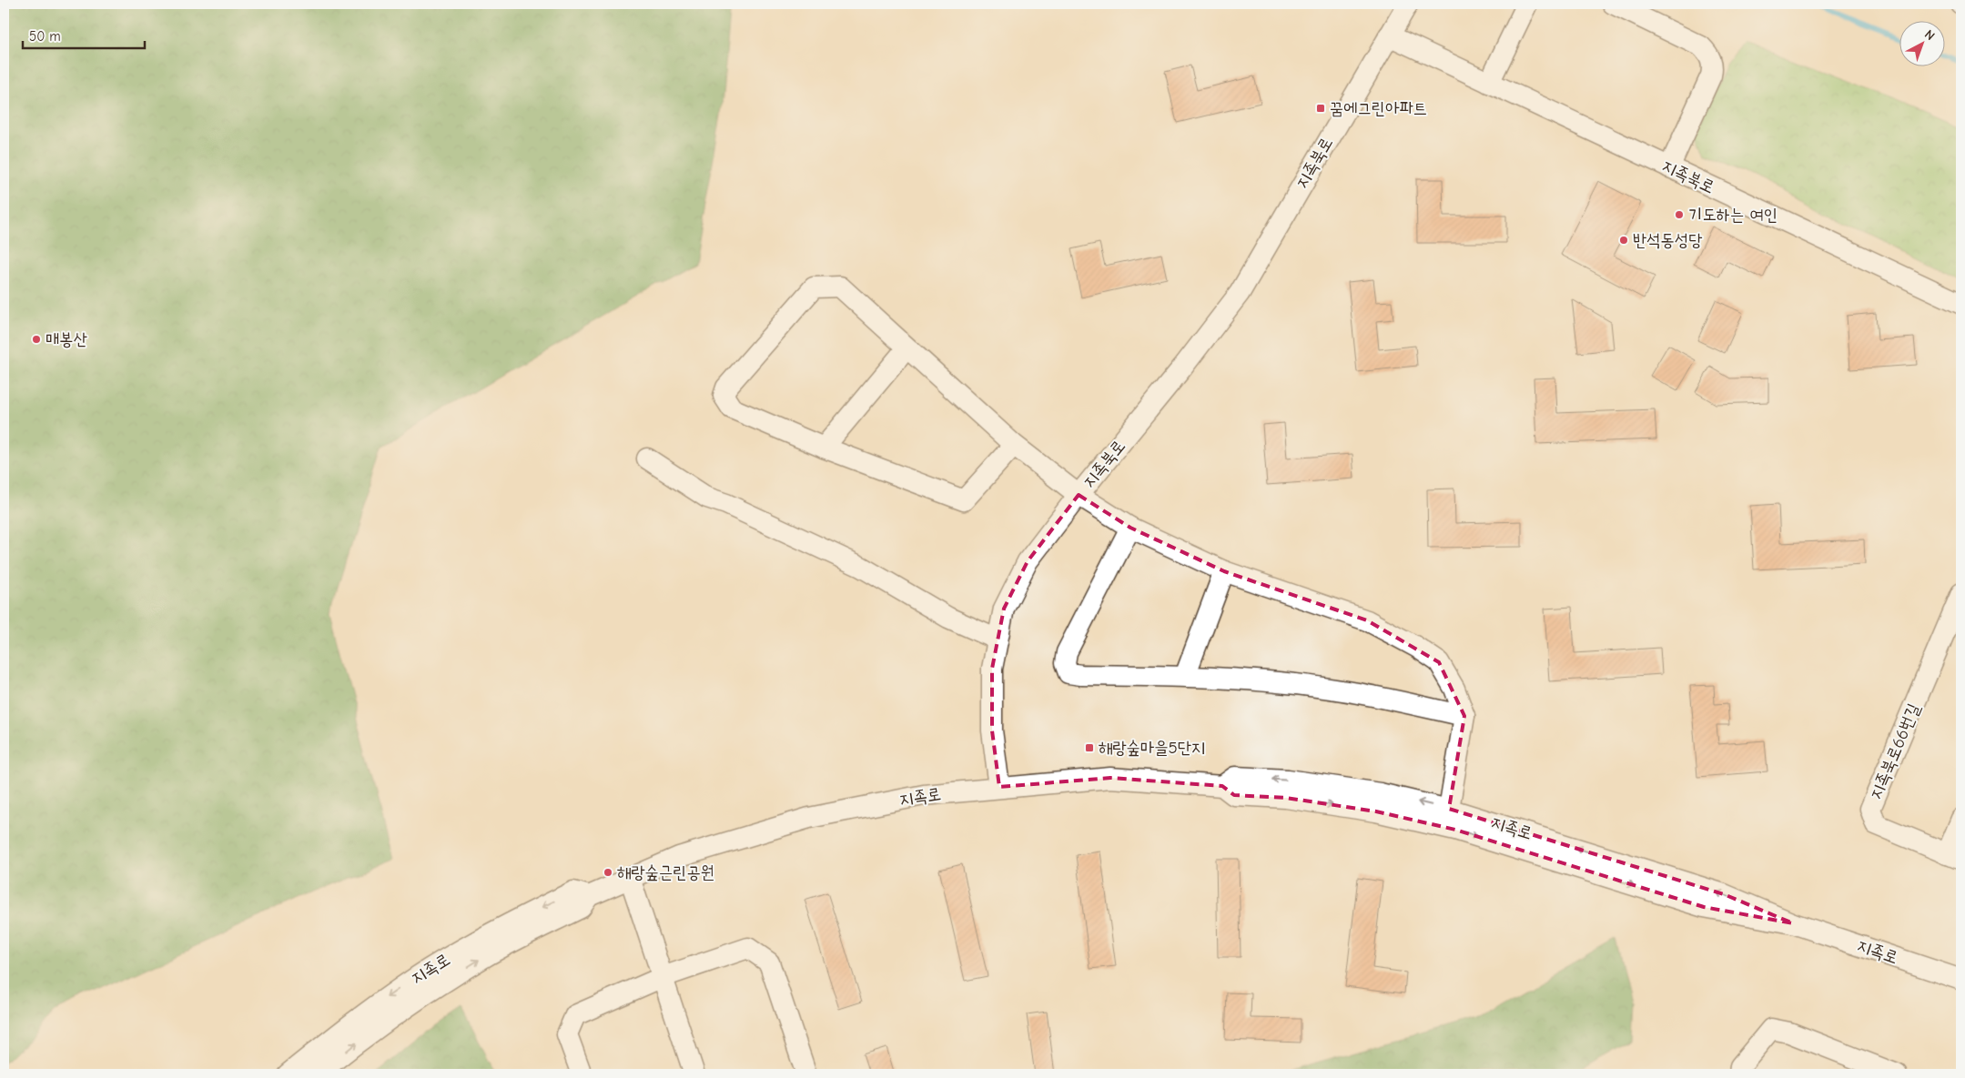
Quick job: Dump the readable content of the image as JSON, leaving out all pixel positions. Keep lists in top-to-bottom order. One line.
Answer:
{"streets":{"street":["지족북로","지족북로66번길","지족로"]},"crossings":[["지족북로","지족로"]],"places":{"transit":["꿈에그린아파트","해랑숲마을5단지"],"other":["기도하는 여인","반석동성당","매봉산","해랑숲근린공원"]},"scale_bar":"50 m","north":"top right"}
